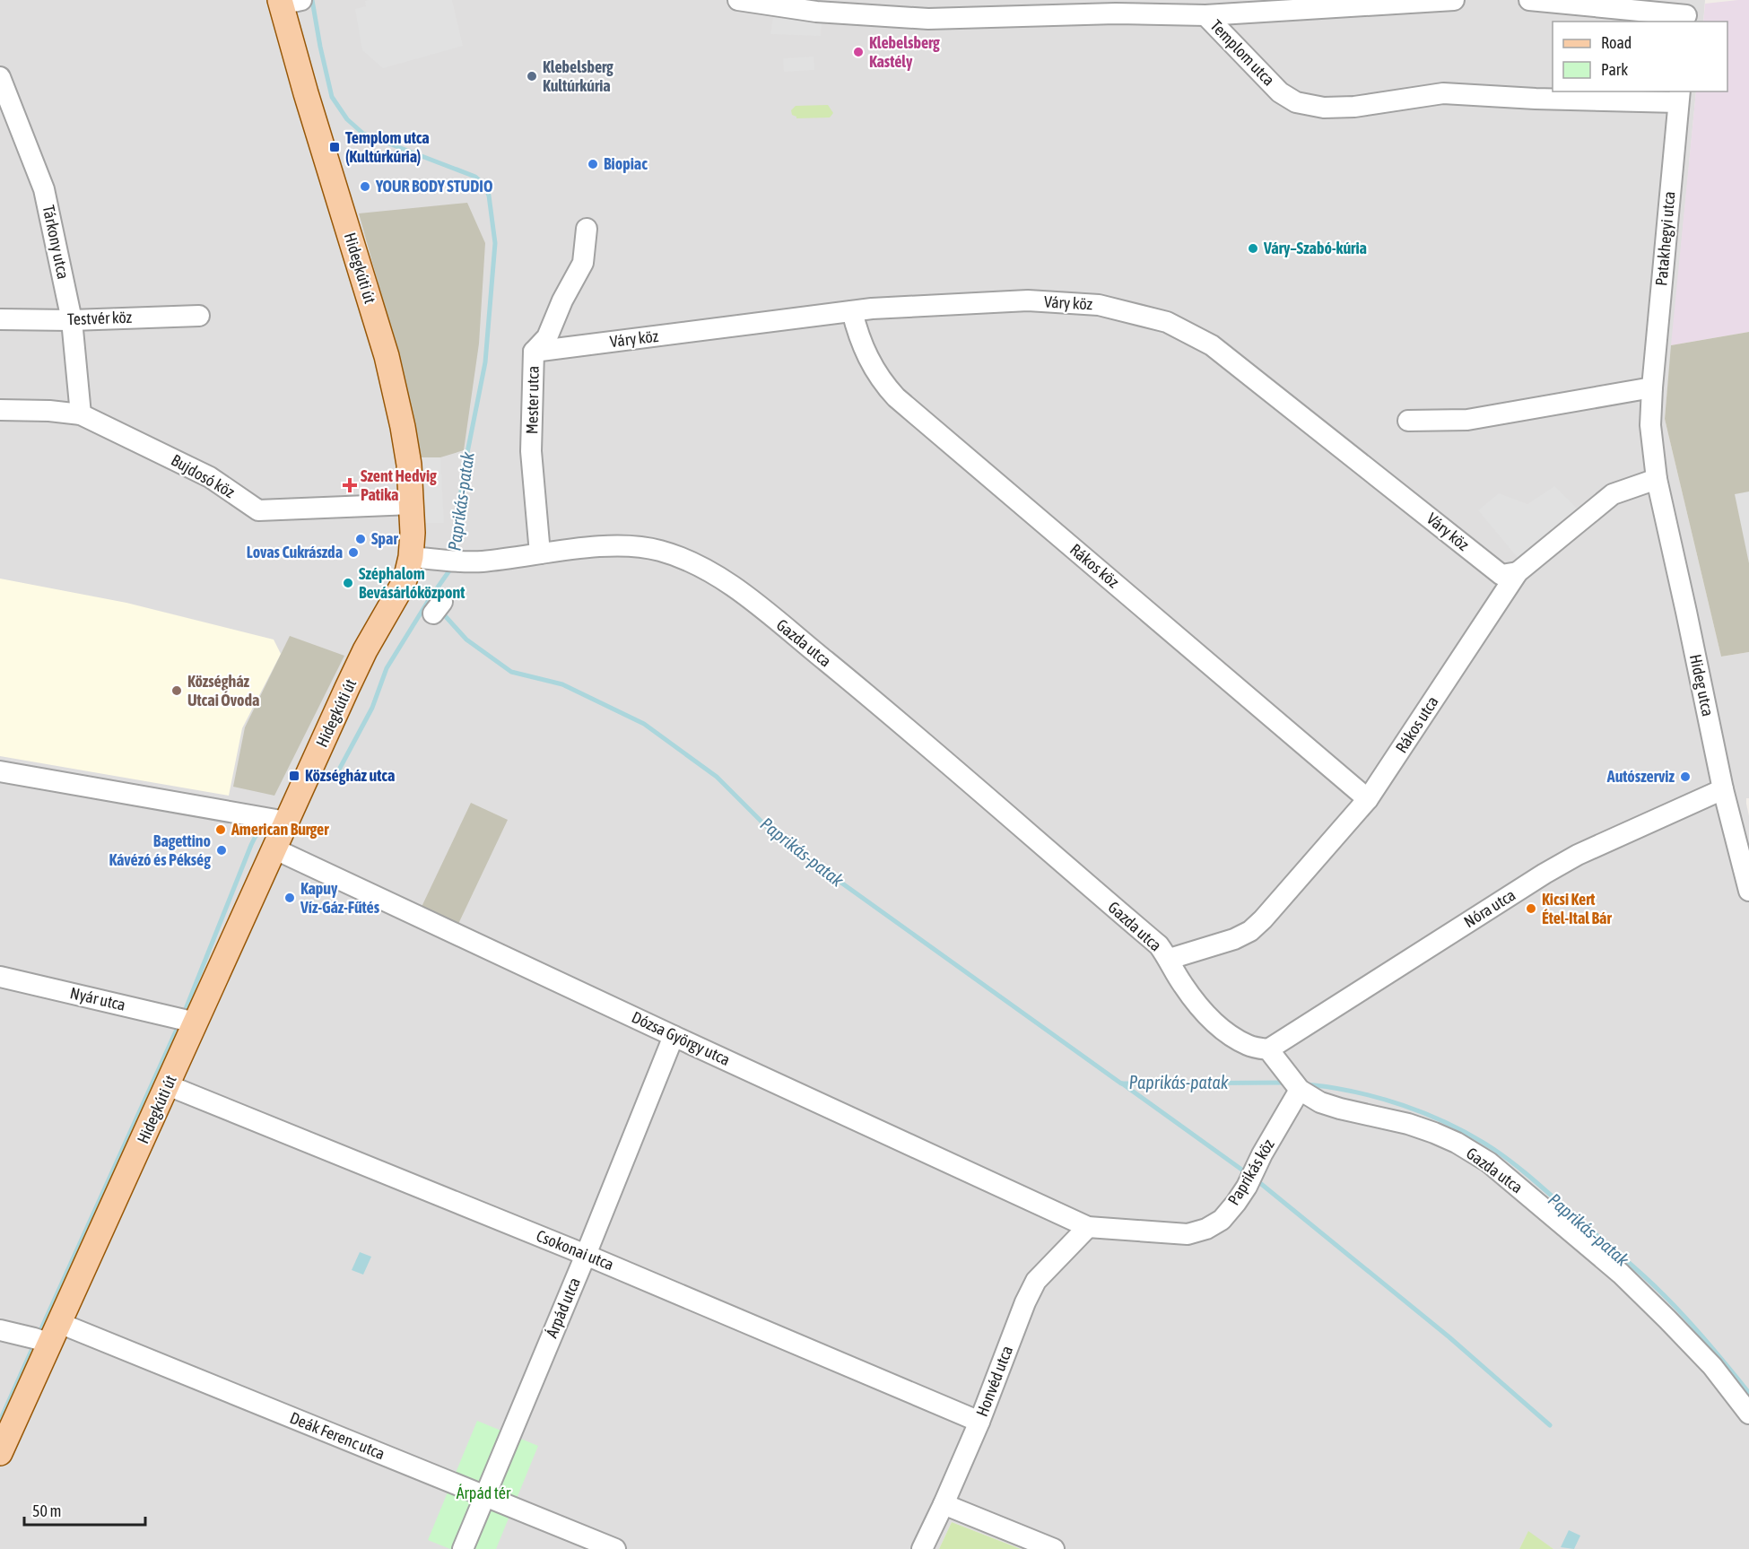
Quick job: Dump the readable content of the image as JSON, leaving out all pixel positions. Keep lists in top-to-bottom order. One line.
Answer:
{"streets":{"main road":["Hidegkúti út"],"street":["Templom utca","Patakhegyi utca","Tárkony utca","Váry köz","Testvér köz","Mester utca","Bujdosó köz","Rákos köz","Gazda utca","Hideg utca","Rákos utca","Nóra utca","Nyár utca","Dózsa György utca","Paprikás köz","Csokonai utca","Árpád utca","Honvéd utca","Deák Ferenc utca"]},"crossings":[["Templom utca","Patakhegyi utca"],["Patakhegyi utca","Hideg utca"],["Patakhegyi utca","Rákos utca"],["Tárkony utca","Testvér köz"],["Tárkony utca","Bujdosó köz"],["Hidegkúti út","Bujdosó köz"],["Hidegkúti út","Gazda utca"],["Hidegkúti út","Nyár utca"],["Hidegkúti út","Dózsa György utca"],["Hidegkúti út","Csokonai utca"],["Hidegkúti út","Deák Ferenc utca"],["Váry köz","Mester utca"],["Váry köz","Rákos köz"],["Váry köz","Rákos utca"],["Mester utca","Gazda utca"],["Rákos köz","Rákos utca"],["Gazda utca","Rákos utca"],["Gazda utca","Nóra utca"],["Gazda utca","Paprikás köz"],["Hideg utca","Rákos utca"],["Hideg utca","Nóra utca"],["Dózsa György utca","Paprikás köz"],["Dózsa György utca","Árpád utca"],["Dózsa György utca","Honvéd utca"],["Paprikás köz","Honvéd utca"],["Csokonai utca","Árpád utca"],["Csokonai utca","Honvéd utca"],["Árpád utca","Deák Ferenc utca"]],"water":["Paprikás-patak"],"parks":["Árpád tér"],"places":{"other":["Klebelsberg Kastély","Klebelsberg Kultúrkúria","Biopiac","YOUR BODY STUDIO","Váry–Szabó-kúria","Spar","Lovas Cukrászda","Széphalom Bevásárlóközpont","Községház Utcai Óvoda","Autószerviz","American Burger","Bagettino Kávézó és Pékség","Kapuy Víz-Gáz-Fűtés","Kicsi Kert Étel-Ital Bár"],"transit":["Templom utca (Kultúrkúria)","Községház utca"],"health":["Szent Hedvig Patika"]},"legend":["Road","Park"],"scale_bar":"50 m"}
